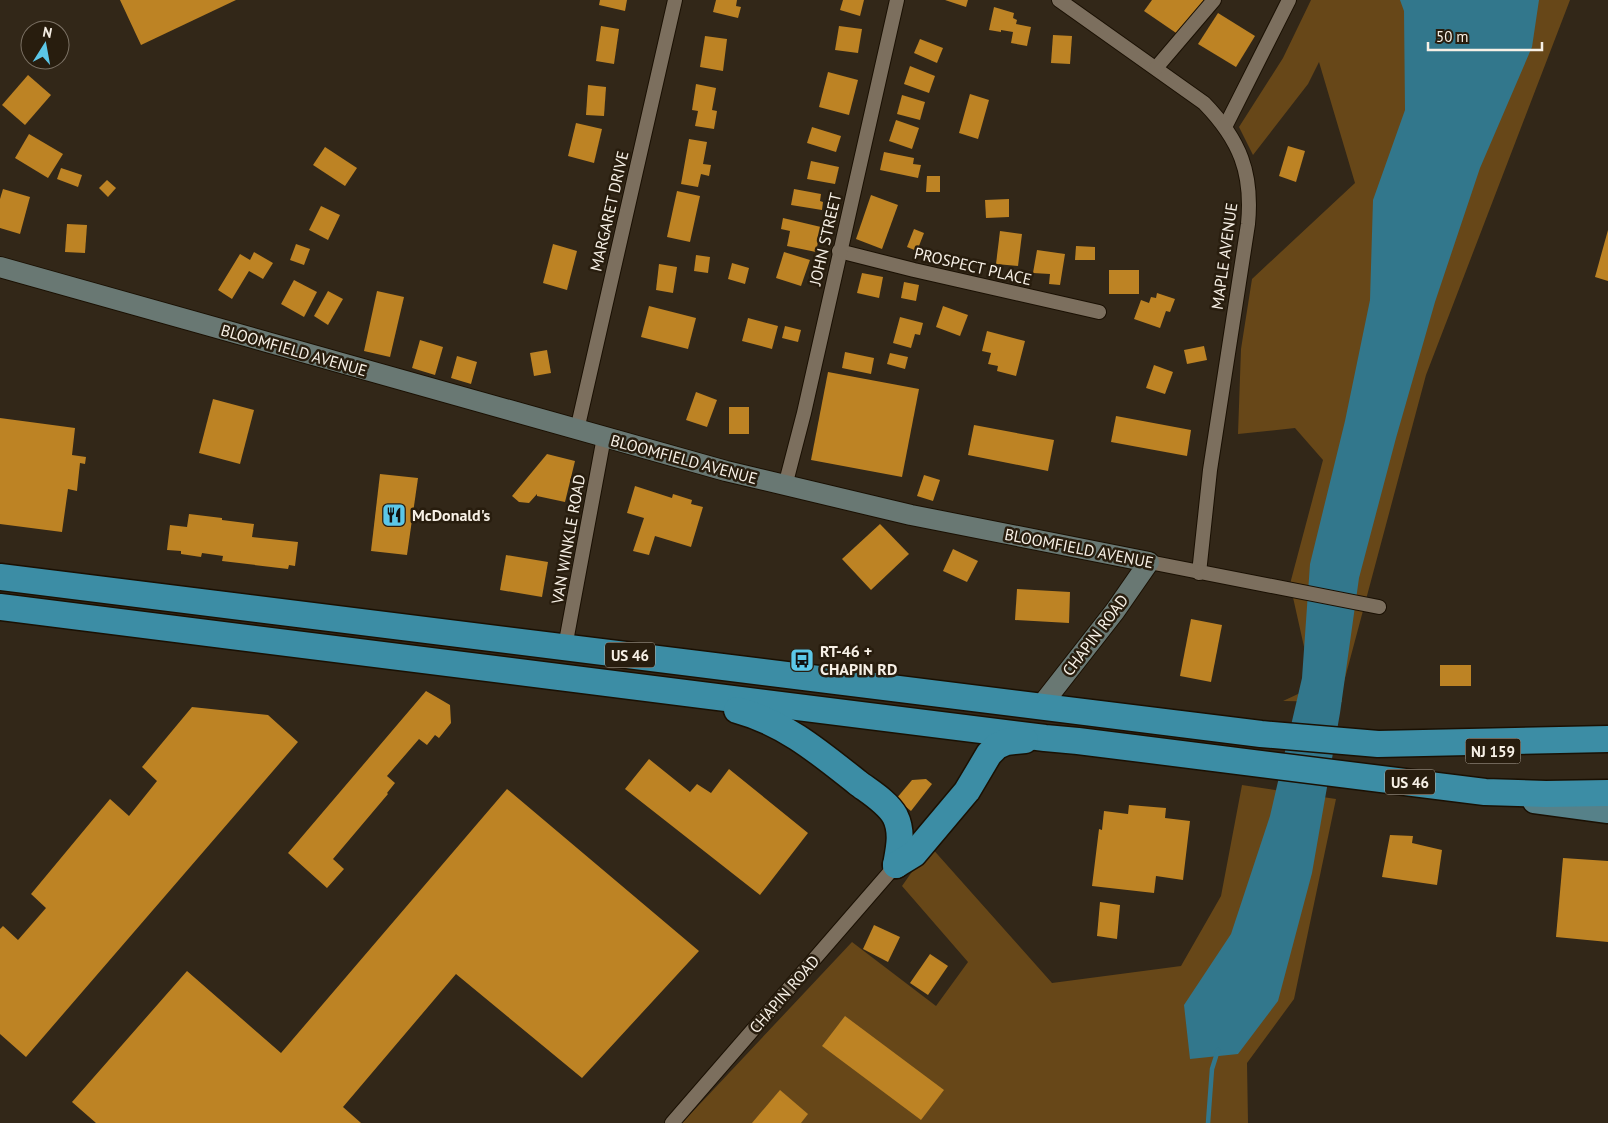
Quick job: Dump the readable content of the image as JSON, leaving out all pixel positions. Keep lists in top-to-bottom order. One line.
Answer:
{"streets":{"highway":["US 46"],"main road":["NJ 159"],"street":["MARGARET DRIVE","JOHN STREET","MAPLE AVENUE","PROSPECT PLACE","BLOOMFIELD AVENUE","VAN WINKLE ROAD","CHAPIN ROAD"]},"crossings":[["MARGARET DRIVE","BLOOMFIELD AVENUE"],["JOHN STREET","PROSPECT PLACE"],["JOHN STREET","BLOOMFIELD AVENUE"],["MAPLE AVENUE","BLOOMFIELD AVENUE"],["BLOOMFIELD AVENUE","VAN WINKLE ROAD"],["BLOOMFIELD AVENUE","CHAPIN ROAD"],["VAN WINKLE ROAD","US 46"],["CHAPIN ROAD","US 46"],["US 46","NJ 159"]],"places":{"restaurant":["McDonald's"],"bus stop":["RT-46 + CHAPIN RD"]},"scale_bar":"50 m","north":"top"}
